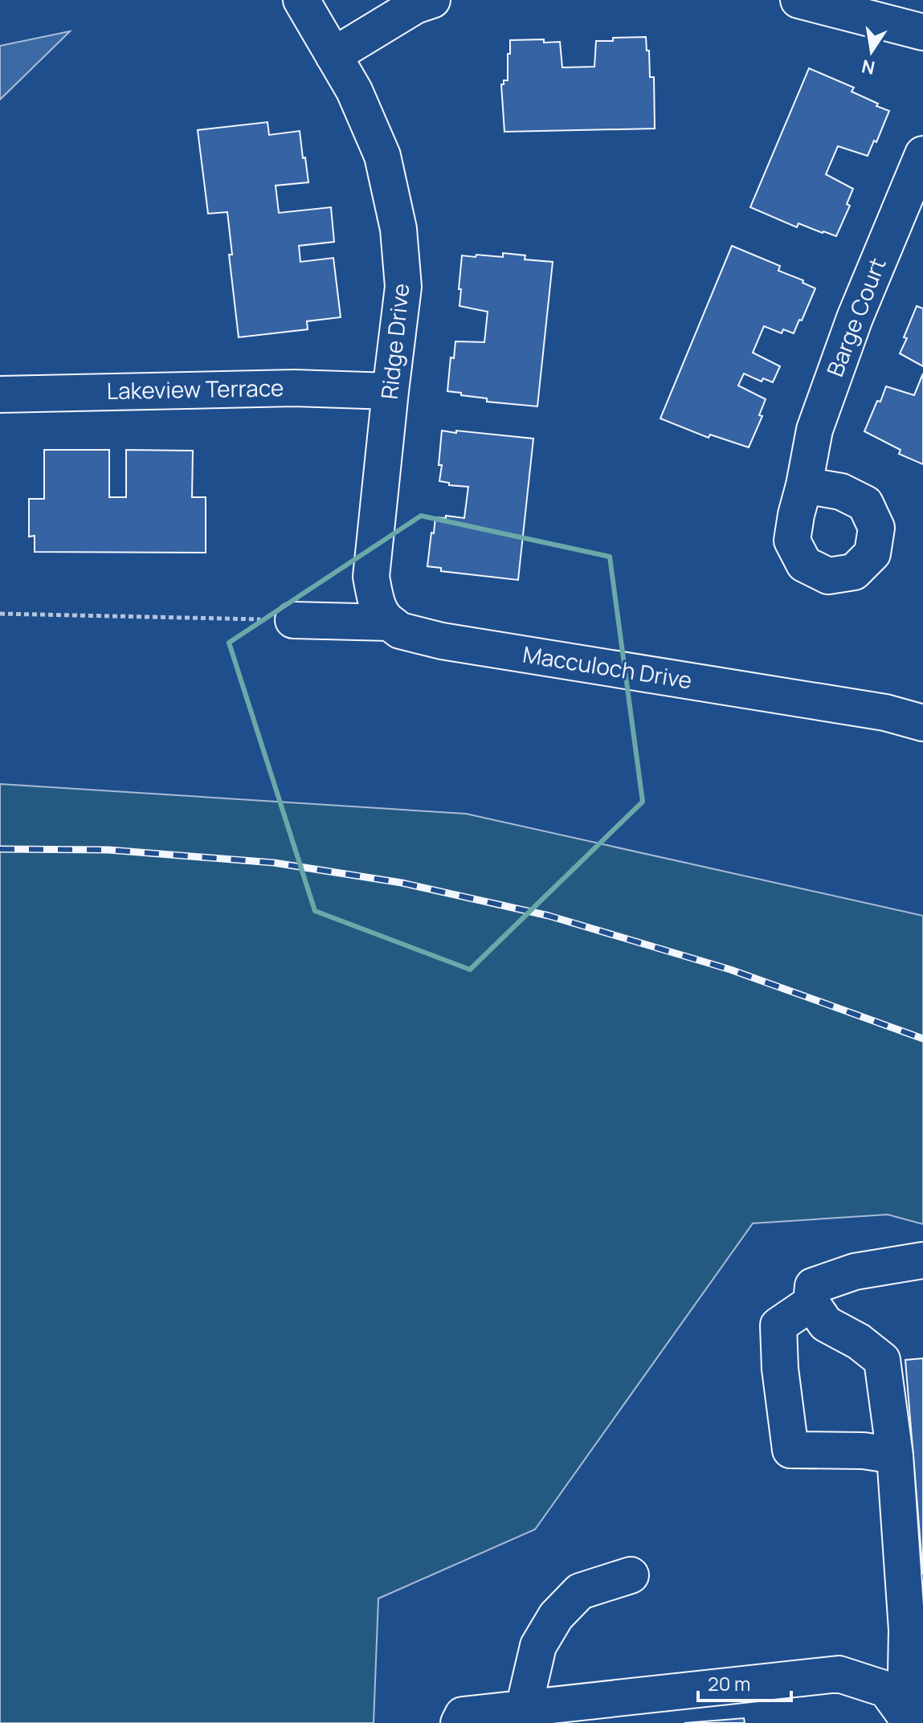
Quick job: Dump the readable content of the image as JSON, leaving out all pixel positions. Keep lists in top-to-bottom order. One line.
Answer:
{"streets":{"street":["Barge Court","Ridge Drive","Lakeview Terrace","Macculoch Drive"]},"crossings":[["Ridge Drive","Lakeview Terrace"],["Ridge Drive","Macculoch Drive"]],"scale_bar":"20 m","north":"bottom"}
